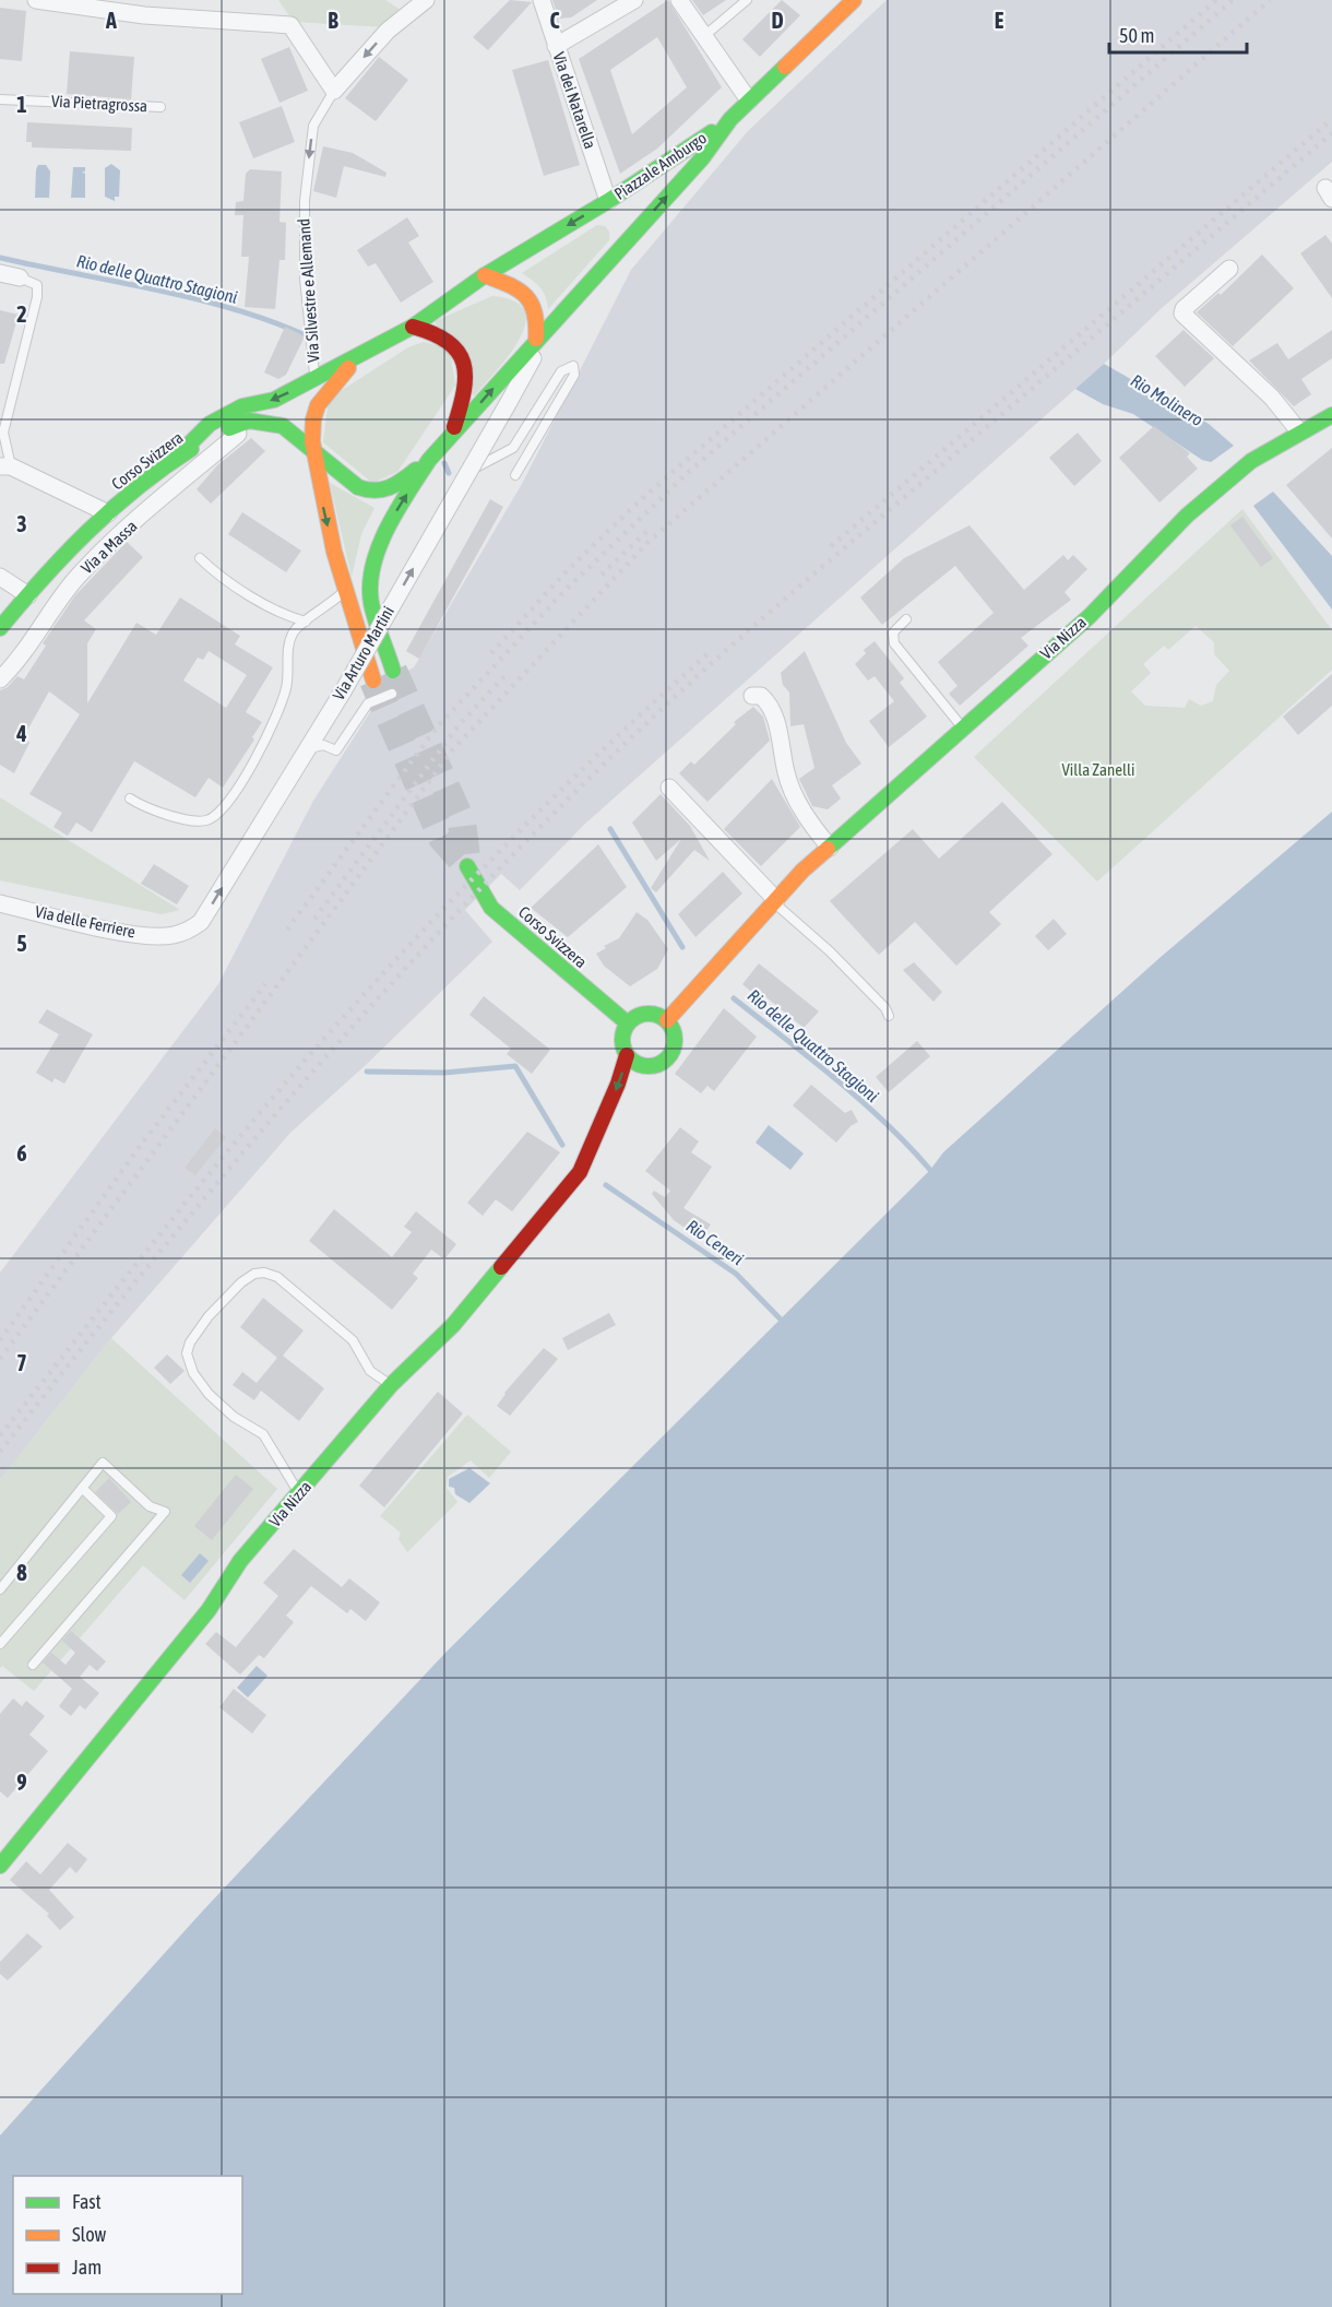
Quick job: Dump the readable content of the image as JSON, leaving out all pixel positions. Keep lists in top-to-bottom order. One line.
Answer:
{"streets":{"main road":["Piazzale Amburgo","Corso Svizzera","Via Nizza"],"street":["Via dei Natarella","Via a Massa","Via Arturo Martini","Via delle Ferriere"],"lane":["Via Pietragrossa","Via Silvestre e Allemand"]},"crossings":[["Via dei Natarella","Piazzale Amburgo"],["Piazzale Amburgo","Via Silvestre e Allemand"],["Piazzale Amburgo","Corso Svizzera"],["Piazzale Amburgo","Via Arturo Martini"],["Corso Svizzera","Via Nizza"],["Via Arturo Martini","Via delle Ferriere"]],"one_way":["Via Silvestre e Allemand","Via Arturo Martini"],"water":["Rio delle Quattro Stagioni","Rio Molinero","Rio Ceneri"],"parks":["Villa Zanelli"],"legend":["Fast","Slow","Jam"],"scale_bar":"50 m","grid":{"columns":["A","B","C","D","E"],"rows":["1","2","3","4","5","6","7","8","9"]}}
